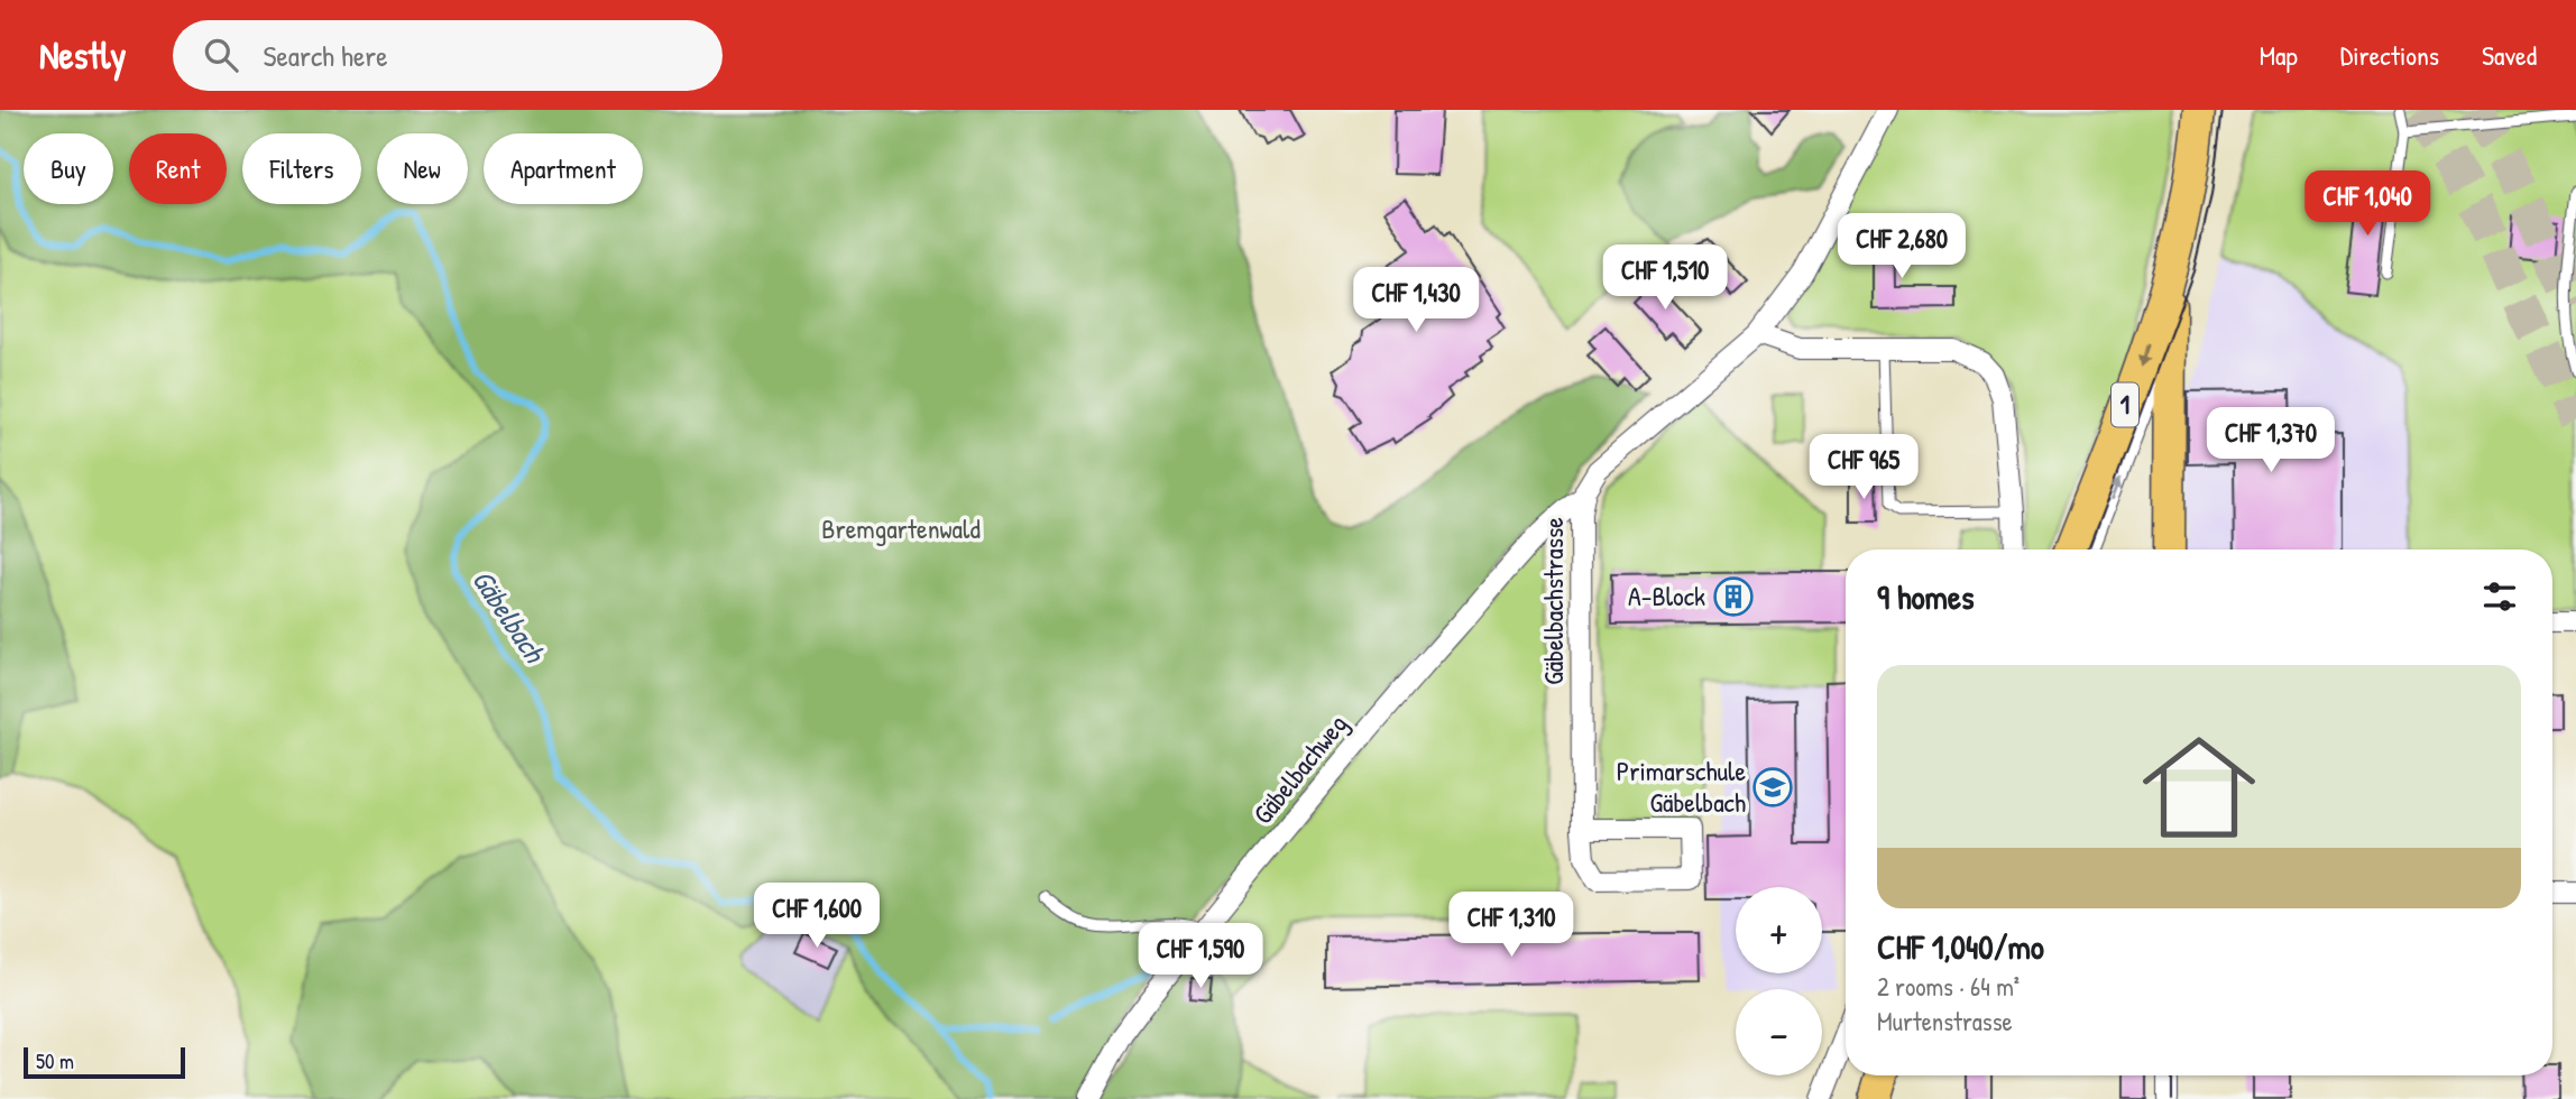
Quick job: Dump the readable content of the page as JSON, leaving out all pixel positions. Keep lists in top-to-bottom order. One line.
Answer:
{"streets":{"main road":["1"],"street":["Gäbelbachstrasse","Gäbelbachweg"]},"crossings":[["Gäbelbachstrasse","Gäbelbachweg"]],"water":["Gäbelbach"],"parks":["Bremgartenwald"],"places":{"building":["A-Block"],"school or university":["Primarschule Gäbelbach"]},"scale_bar":"50 m","page":{"header":"Nestly","search":"Search here","nav":["Map","Directions","Saved"],"chip":["Buy","Rent","Filters","New","Apartment"],"price":["CHF 1,040","CHF 2,680","CHF 1,510","CHF 1,430","CHF 1,370","CHF 965","CHF 1,600","CHF 1,310","CHF 1,590"],"heading":"9 homes","list":[{"name":"CHF 1,040/mo","note":"2 rooms · 64 m² · Murtenstrasse"}],"map_buttons":["+","−"],"scale":"50 m"}}
